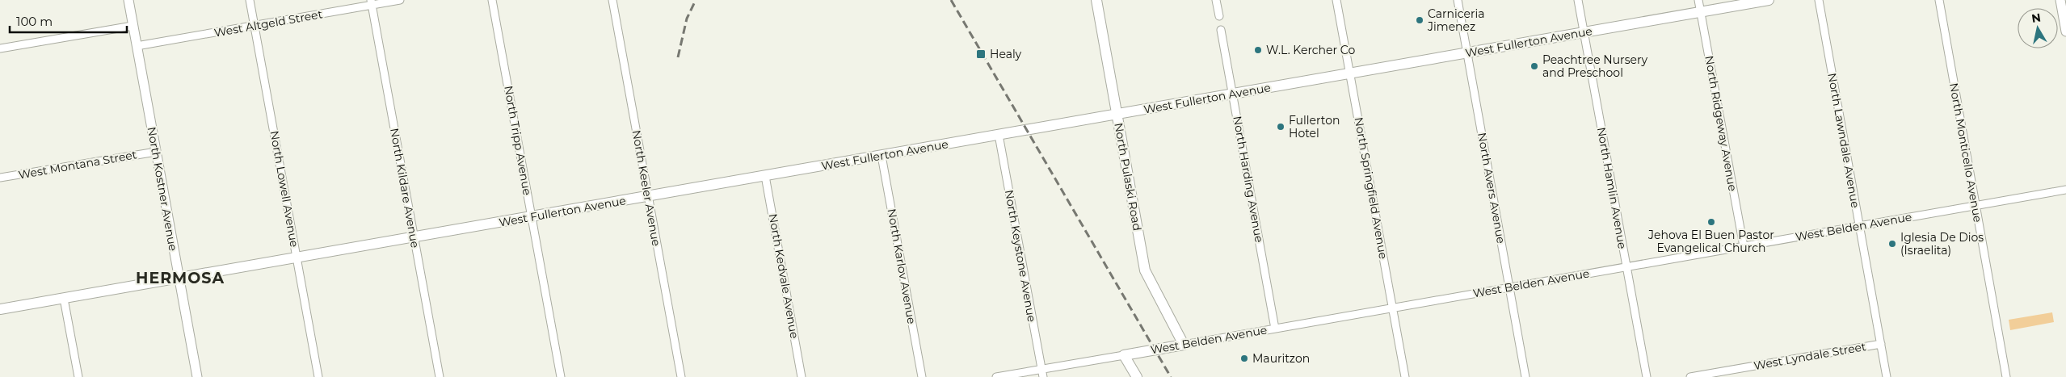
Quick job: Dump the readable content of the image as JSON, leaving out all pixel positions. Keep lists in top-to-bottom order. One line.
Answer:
{"streets":{"main road":["West Fullerton Avenue","North Pulaski Road","West Belden Avenue"],"street":["West Altgeld Street","North Ridgeway Avenue","North Tripp Avenue","North Lawndale Avenue","North Monticello Avenue","West Montana Street","North Harding Avenue","North Kildare Avenue","North Keeler Avenue","North Springfield Avenue","North Avers Avenue","North Hamlin Avenue","North Kostner Avenue","North Lowell Avenue","North Keystone Avenue","North Karlov Avenue","North Kedvale Avenue","West Lyndale Street"]},"crossings":[["West Altgeld Street","North Kildare Avenue"],["West Altgeld Street","North Kostner Avenue"],["West Altgeld Street","North Lowell Avenue"],["West Fullerton Avenue","North Ridgeway Avenue"],["West Fullerton Avenue","North Tripp Avenue"],["West Fullerton Avenue","North Pulaski Road"],["West Fullerton Avenue","North Harding Avenue"],["West Fullerton Avenue","North Kildare Avenue"],["West Fullerton Avenue","North Keeler Avenue"],["West Fullerton Avenue","North Springfield Avenue"],["West Fullerton Avenue","North Avers Avenue"],["West Fullerton Avenue","North Hamlin Avenue"],["West Fullerton Avenue","North Kostner Avenue"],["West Fullerton Avenue","North Lowell Avenue"],["West Fullerton Avenue","North Keystone Avenue"],["West Fullerton Avenue","North Karlov Avenue"],["West Fullerton Avenue","North Kedvale Avenue"],["North Ridgeway Avenue","West Belden Avenue"],["North Lawndale Avenue","West Belden Avenue"],["North Lawndale Avenue","West Lyndale Street"],["North Monticello Avenue","West Belden Avenue"],["West Montana Street","North Kostner Avenue"],["North Pulaski Road","West Belden Avenue"],["North Harding Avenue","West Belden Avenue"],["North Springfield Avenue","West Belden Avenue"],["North Avers Avenue","West Belden Avenue"],["North Hamlin Avenue","West Belden Avenue"],["West Belden Avenue","North Keystone Avenue"]],"districts":["HERMOSA"],"places":{"other":["Carniceria Jimenez","W.L. Kercher Co","Peachtree Nursery and Preschool","Fullerton Hotel","Jehova El Buen Pastor Evangelical Church","Iglesia De Dios (Israelita)","Mauritzon"],"transit":["Healy"]},"scale_bar":"100 m","north":"top"}
